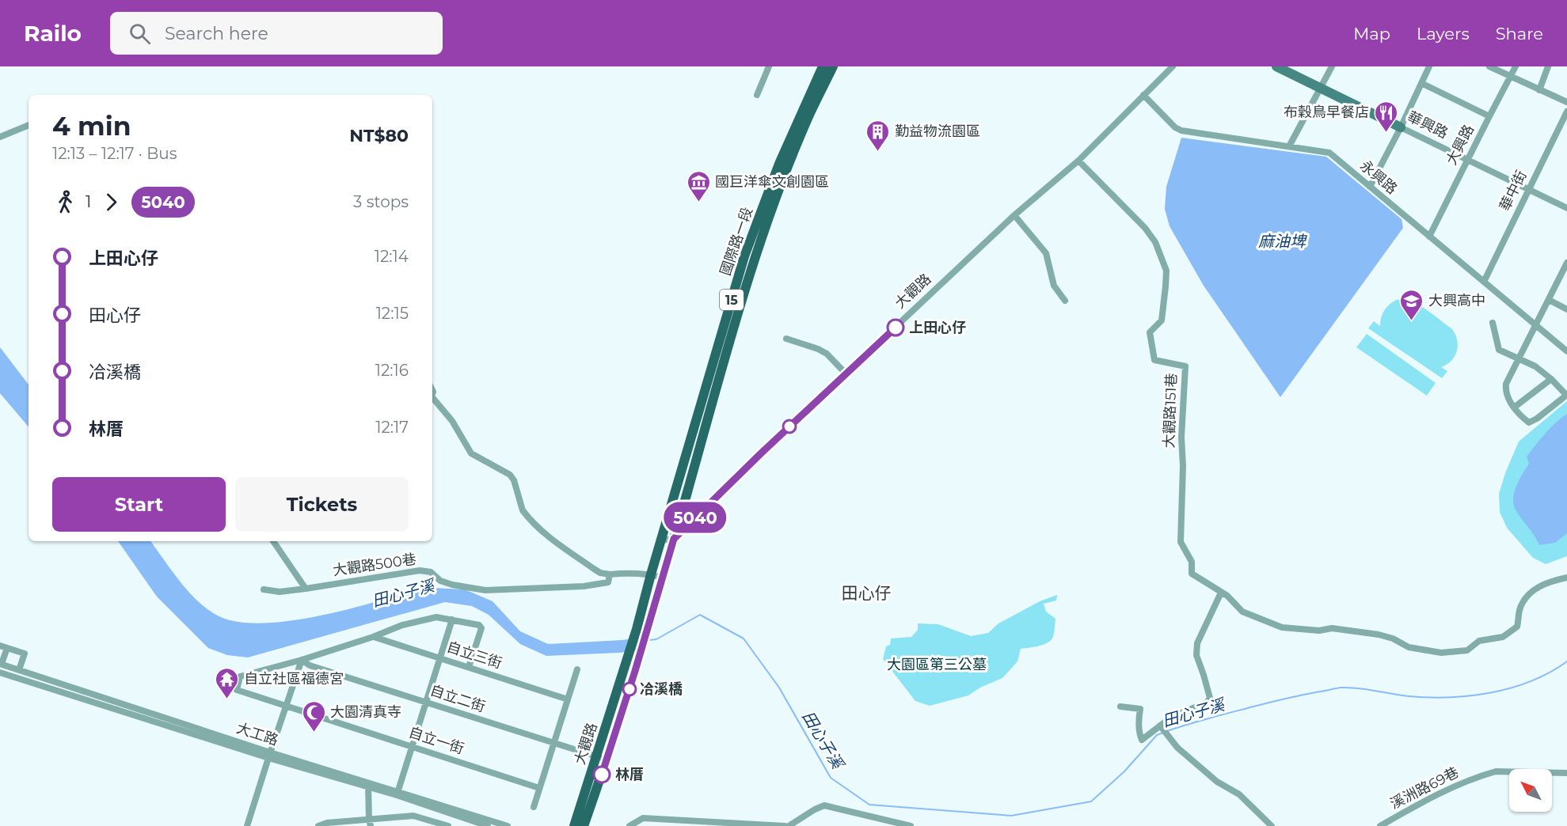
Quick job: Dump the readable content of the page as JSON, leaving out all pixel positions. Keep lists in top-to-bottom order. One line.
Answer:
{"streets":{"main road":["國際路一段","大觀路","15"],"street":["華興路","大興路","永興路","華中街","大觀路151巷","大觀路500巷","自立三街","自立二街","大工路","自立一街","溪洲路69巷"]},"crossings":[["華興路","大興路"],["華興路","華中街"],["大興路","永興路"],["永興路","華中街"],["永興路","大觀路"],["國際路一段","大觀路"],["國際路一段","15"],["大觀路","15"],["大觀路","大觀路151巷"],["大觀路","大觀路500巷"],["大觀路","自立二街"],["15","大觀路500巷"],["自立二街","自立一街"]],"districts":["田心仔"],"water":["麻油埤","田心子溪"],"parks":["大園區第三公墓"],"places":{"restaurant":["布穀鳥早餐店"],"building":["勤益物流園區"],"museum":["國巨洋傘文創園區"],"school or university":["大興高中"],"other":["上田心仔","冾溪橋","林厝"],"temple":["自立社區福德宮"],"mosque":["大園清真寺"]},"lines":["bus line 5040"],"north":"top left","page":{"header":"Railo","search":"Search here","nav":["Map","Layers","Share"],"on_map":"5040","heading":["4 min","12:13 – 12:17 · Bus","NT$80"],"legs":["1","5040","3 stops"],"list":[{"name":"上田心仔","value":"12:14"},{"name":"田心仔","value":"12:15"},{"name":"冾溪橋","value":"12:16"},{"name":"林厝","value":"12:17"}],"buttons":["Start","Tickets"]}}
